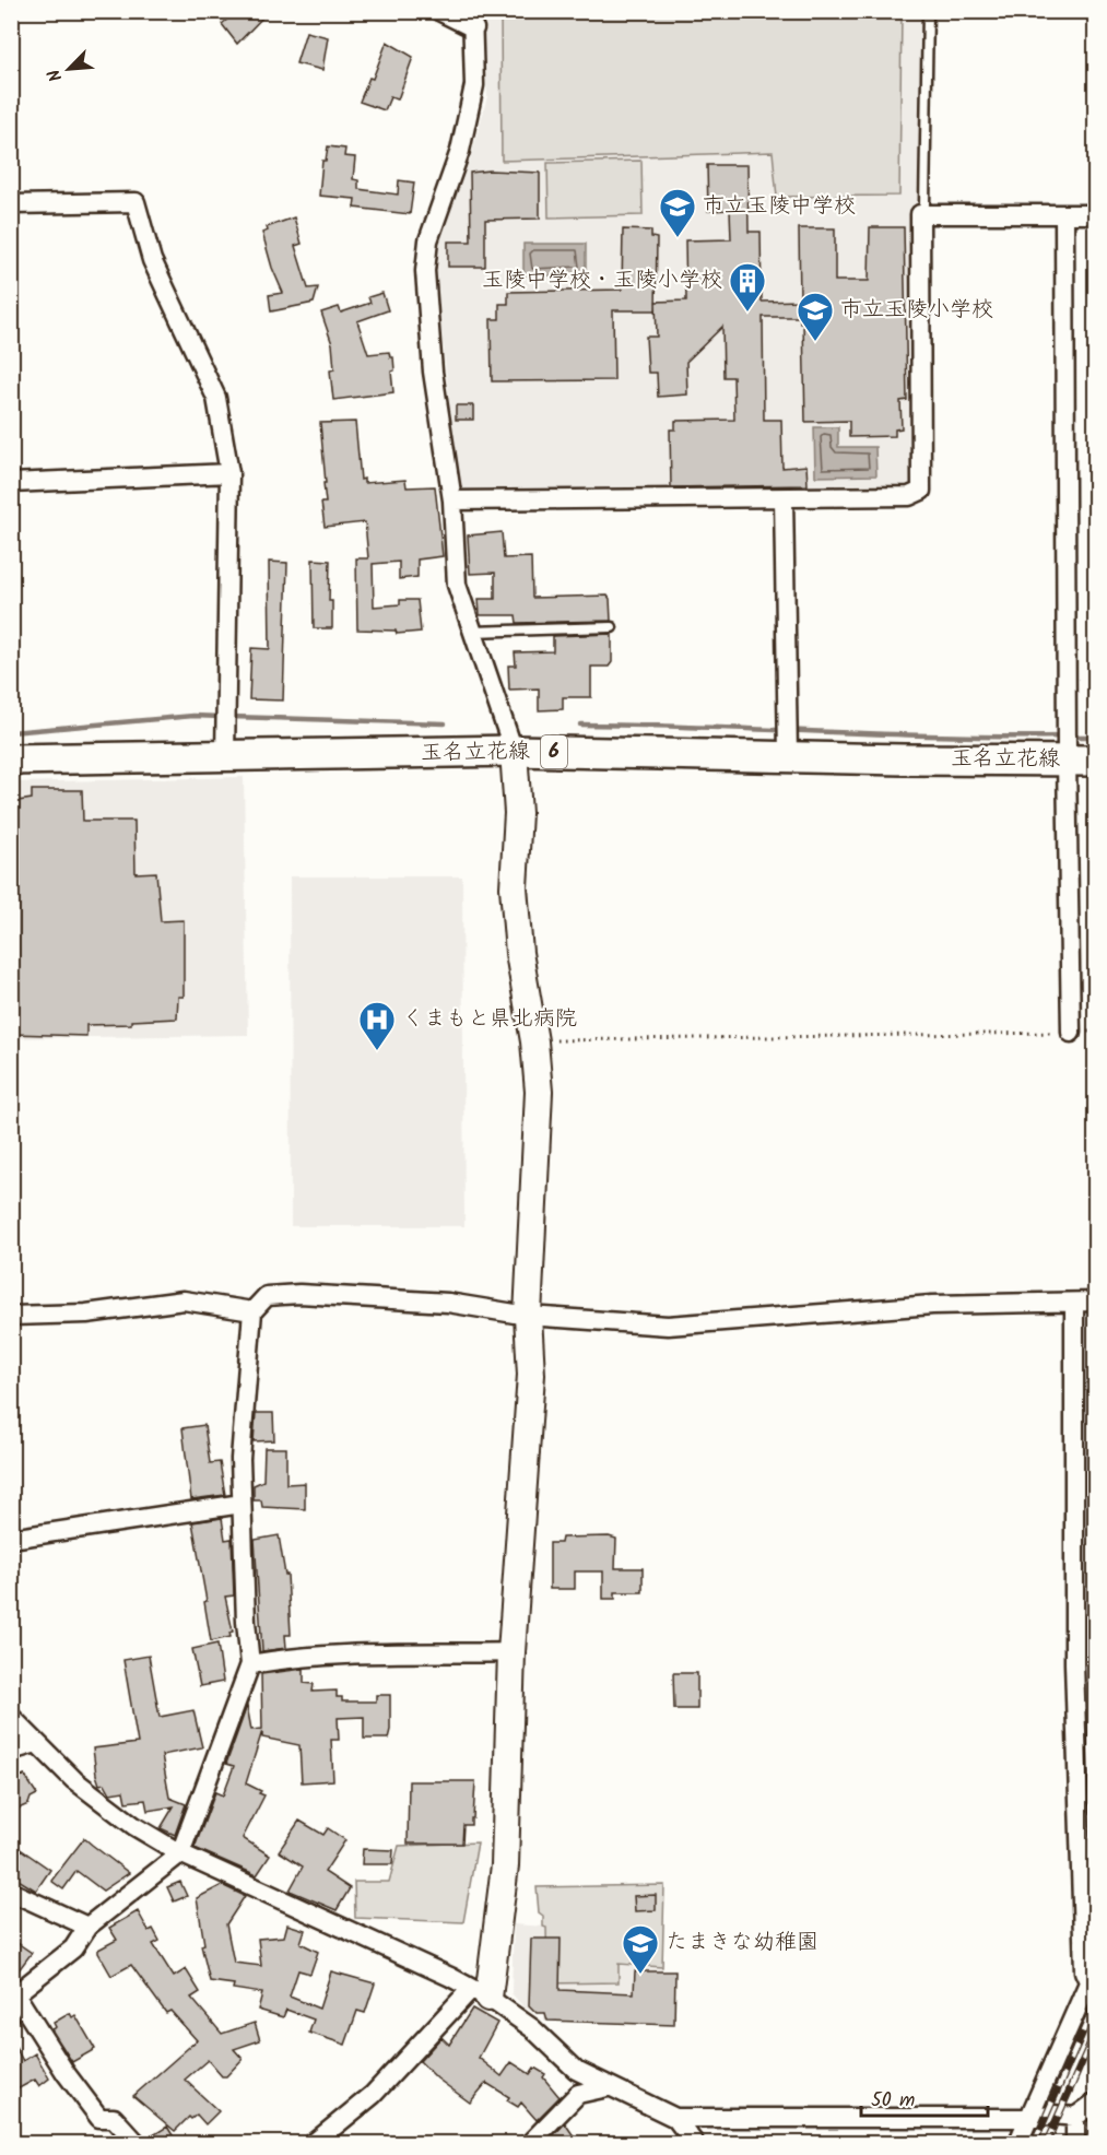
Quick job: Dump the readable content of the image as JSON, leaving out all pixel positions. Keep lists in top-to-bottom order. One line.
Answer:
{"streets":{"main road":["6","玉名立花線"]},"places":{"school or university":["市立玉陵中学校","市立玉陵小学校","たまきな幼稚園"],"building":["玉陵中学校・玉陵小学校"],"hospital":["くまもと県北病院"]},"scale_bar":"50 m","north":"bottom left"}
